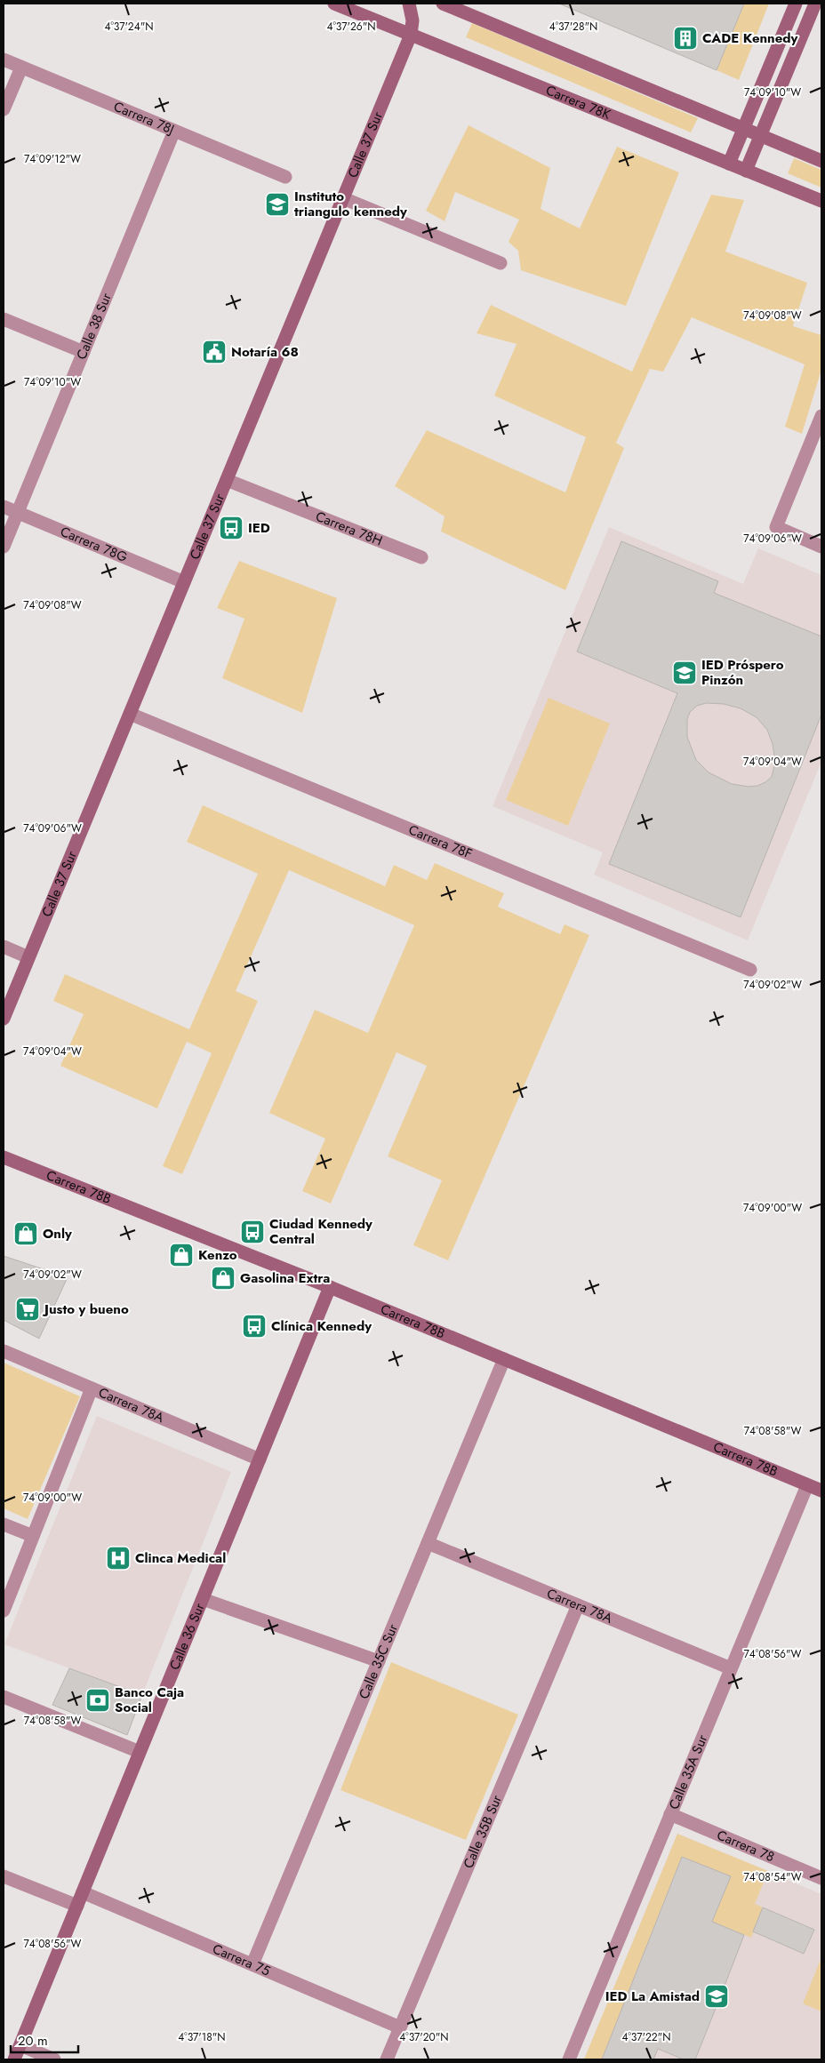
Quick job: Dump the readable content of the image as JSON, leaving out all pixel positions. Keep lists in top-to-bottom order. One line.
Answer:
{"streets":{"street":["Carrera 78K","Carrera 78J","Calle 37 Sur","Calle 38 Sur","Carrera 78H","Carrera 78G","Carrera 78F","Carrera 78B","Carrera 78A","Calle 36 Sur","Calle 35C Sur","Calle 35A Sur","Calle 35B Sur","Carrera 78","Carrera 75"]},"crossings":[["Carrera 78K","Calle 37 Sur"],["Carrera 78J","Calle 38 Sur"],["Calle 37 Sur","Carrera 78H"],["Calle 37 Sur","Carrera 78G"],["Calle 37 Sur","Carrera 78F"],["Calle 38 Sur","Carrera 78G"],["Carrera 78B","Calle 36 Sur"],["Carrera 78B","Calle 35C Sur"],["Carrera 78B","Calle 35A Sur"],["Carrera 78A","Calle 36 Sur"],["Carrera 78A","Calle 35C Sur"],["Carrera 78A","Calle 35A Sur"],["Carrera 78A","Calle 35B Sur"],["Calle 36 Sur","Carrera 75"],["Calle 35C Sur","Carrera 75"],["Calle 35A Sur","Carrera 78"],["Calle 35B Sur","Carrera 75"]],"places":{"building":["CADE Kennedy"],"school or university":["Instituto triangulo kennedy","IED Próspero Pinzón","IED La Amistad"],"public building":["Notaría 68"],"bus stop":["IED","Ciudad Kennedy Central","Clínica Kennedy"],"shop":["Only","Kenzo","Gasolina Extra"],"supermarket":["Justo y bueno"],"hospital":["Clinca Medical"],"bank":["Banco Caja Social"]},"scale_bar":"20 m","coordinates":["4°37'24\"N","4°37'26\"N","4°37'28\"N","74°09'10\"W","74°09'12\"W","74°09'08\"W","74°09'06\"W","74°09'04\"W","74°09'02\"W","74°09'00\"W","74°08'58\"W","74°08'56\"W","74°08'54\"W","4°37'18\"N","4°37'20\"N","4°37'22\"N"]}
